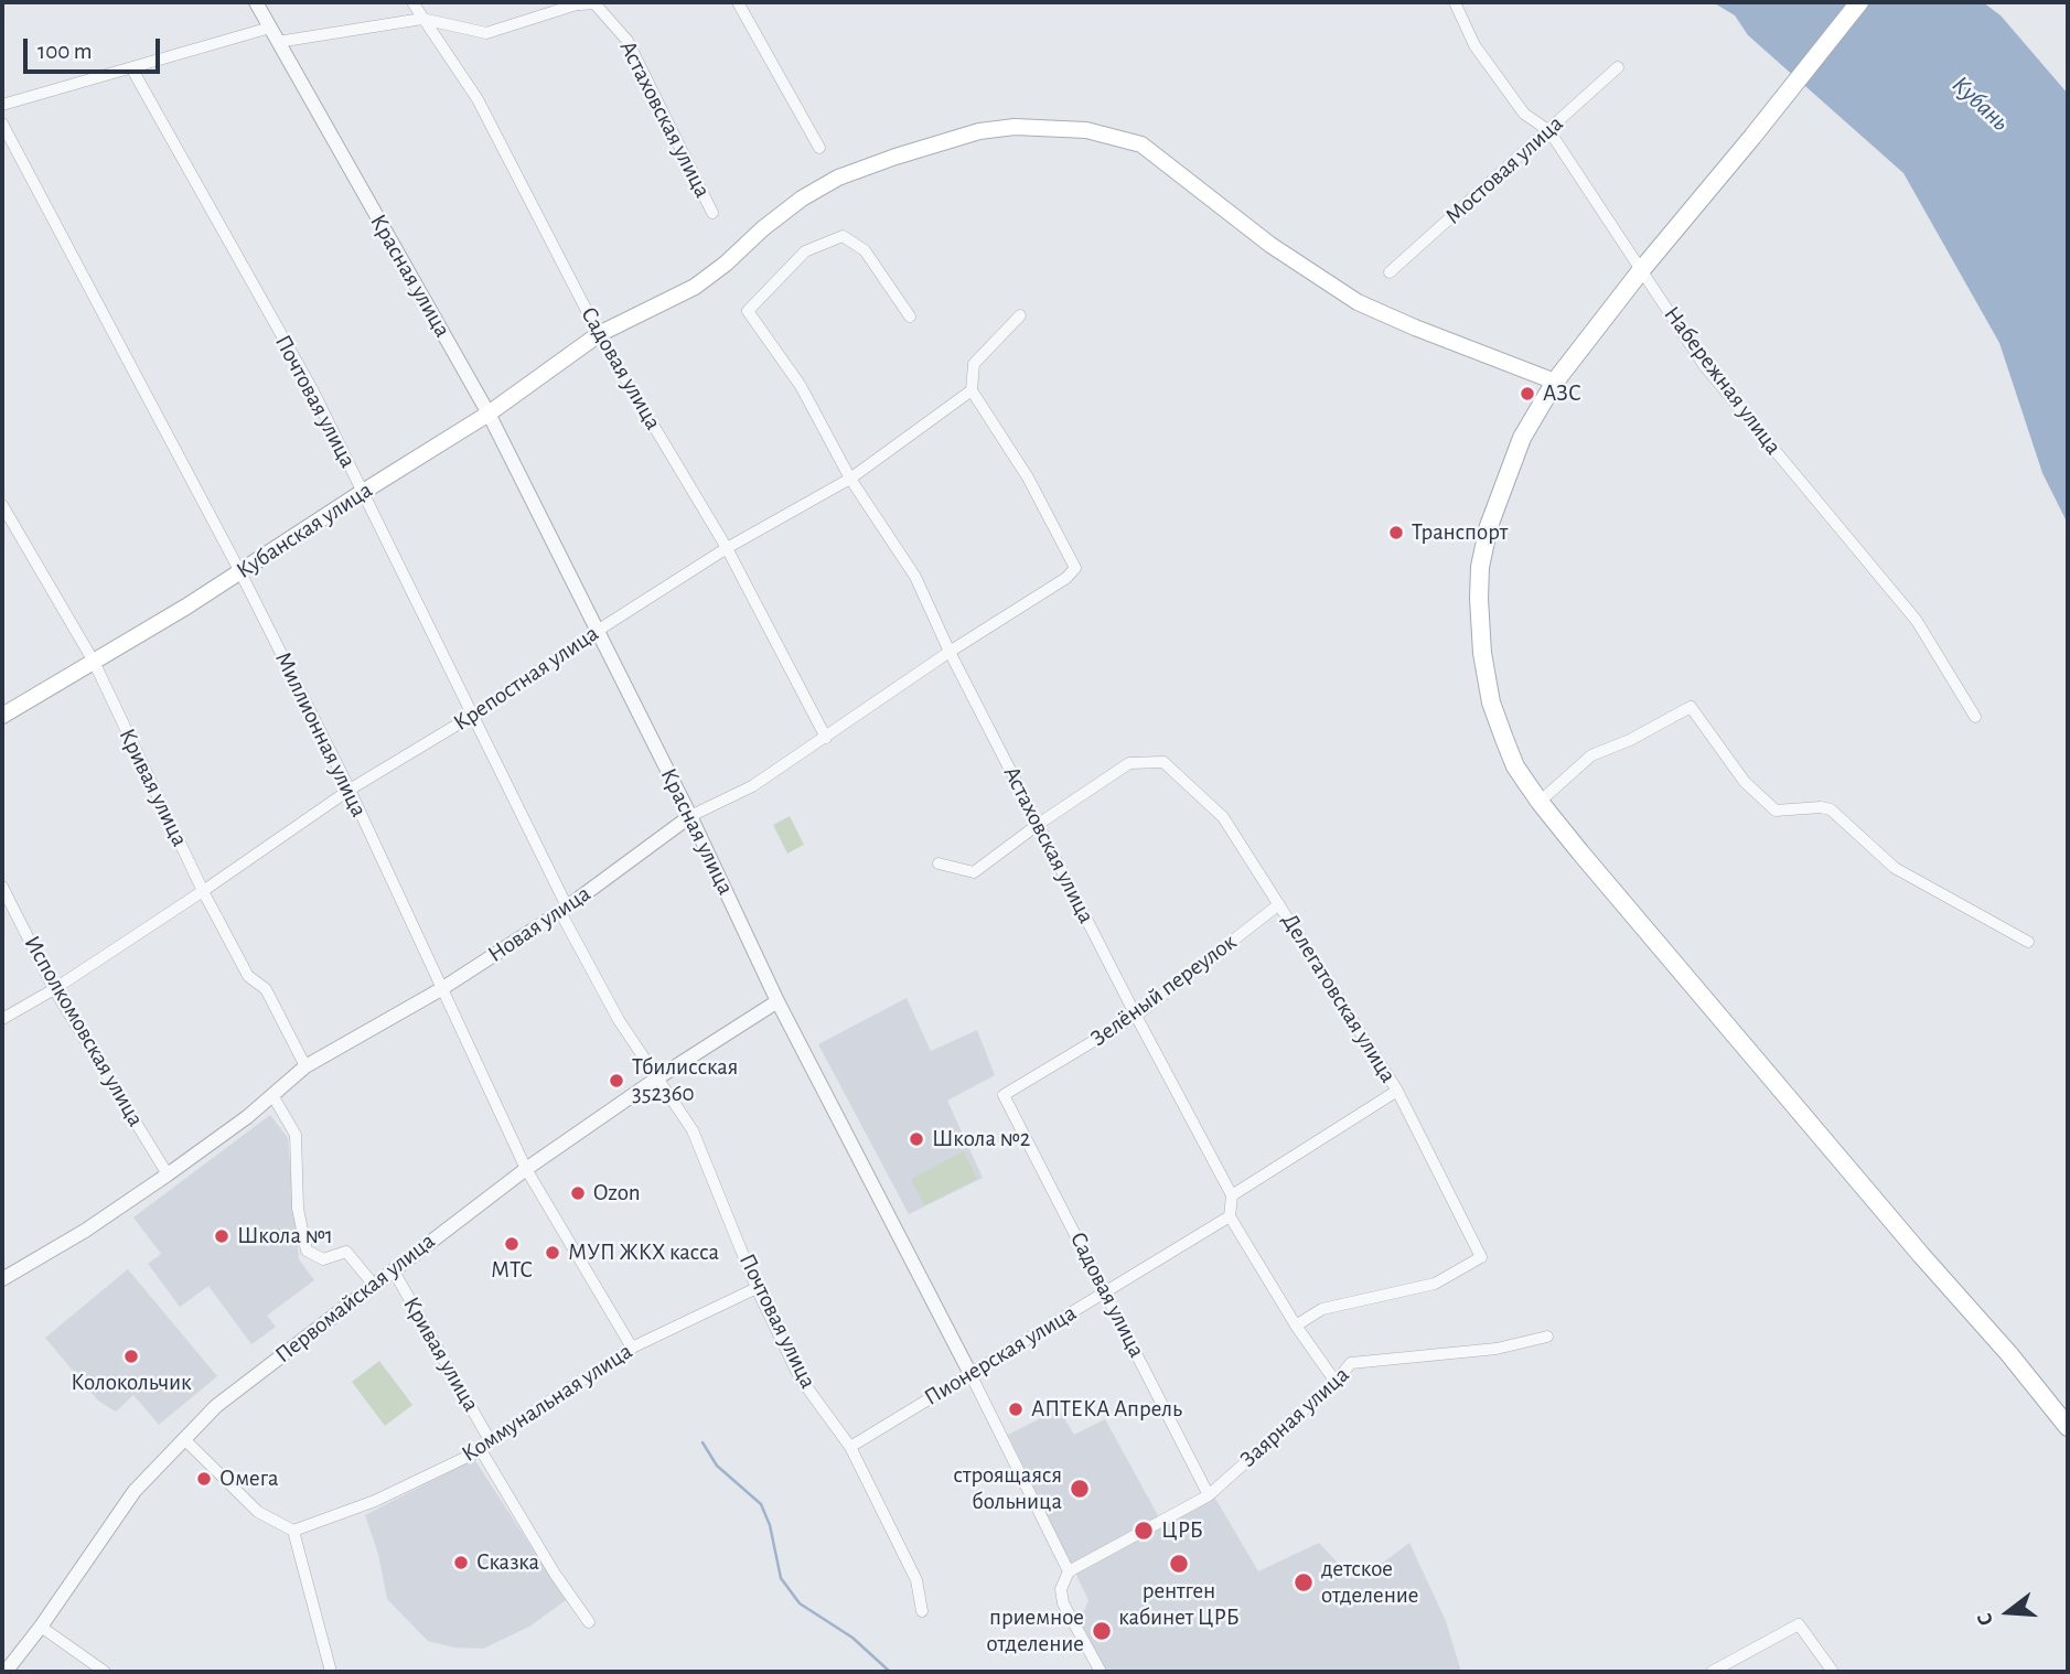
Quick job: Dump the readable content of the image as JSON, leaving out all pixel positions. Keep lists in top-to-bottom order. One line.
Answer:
{"streets":{"main road":["Кубанская улица"],"street":["Астаховская улица","Мостовая улица","Красная улица","Садовая улица","Набережная улица","Почтовая улица","Крепостная улица","Миллионная улица","Кривая улица","Новая улица","Зелёный переулок","Делегатовская улица","Исполкомовская улица","Первомайская улица","Пионерская улица","Коммунальная улица","Заярная улица"]},"crossings":[["Астаховская улица","Крепостная улица"],["Астаховская улица","Новая улица"],["Астаховская улица","Зелёный переулок"],["Астаховская улица","Делегатовская улица"],["Мостовая улица","Набережная улица"],["Красная улица","Кубанская улица"],["Красная улица","Крепостная улица"],["Красная улица","Новая улица"],["Красная улица","Первомайская улица"],["Красная улица","Пионерская улица"],["Красная улица","Заярная улица"],["Садовая улица","Кубанская улица"],["Садовая улица","Крепостная улица"],["Садовая улица","Новая улица"],["Садовая улица","Зелёный переулок"],["Садовая улица","Пионерская улица"],["Садовая улица","Заярная улица"],["Почтовая улица","Кубанская улица"],["Почтовая улица","Крепостная улица"],["Почтовая улица","Новая улица"],["Почтовая улица","Первомайская улица"],["Почтовая улица","Пионерская улица"],["Почтовая улица","Коммунальная улица"],["Кубанская улица","Миллионная улица"],["Кубанская улица","Кривая улица"],["Крепостная улица","Миллионная улица"],["Крепостная улица","Кривая улица"],["Крепостная улица","Новая улица"],["Крепостная улица","Исполкомовская улица"],["Миллионная улица","Новая улица"],["Миллионная улица","Первомайская улица"],["Миллионная улица","Коммунальная улица"],["Кривая улица","Новая улица"],["Кривая улица","Первомайская улица"],["Кривая улица","Коммунальная улица"],["Новая улица","Исполкомовская улица"],["Зелёный переулок","Делегатовская улица"]],"water":["Кубань"],"places":["АЗС","Транспорт","Тбилисская 352360","Школа №2","Ozon","Школа №1","МТС","МУП ЖКХ касса","Колокольчик","АПТЕКА Апрель","Омега","строящаяся больница","ЦРБ","Сказка","рентген кабинет ЦРБ","детское отделение","приемное отделение"],"scale_bar":"100 m","north":"left"}
